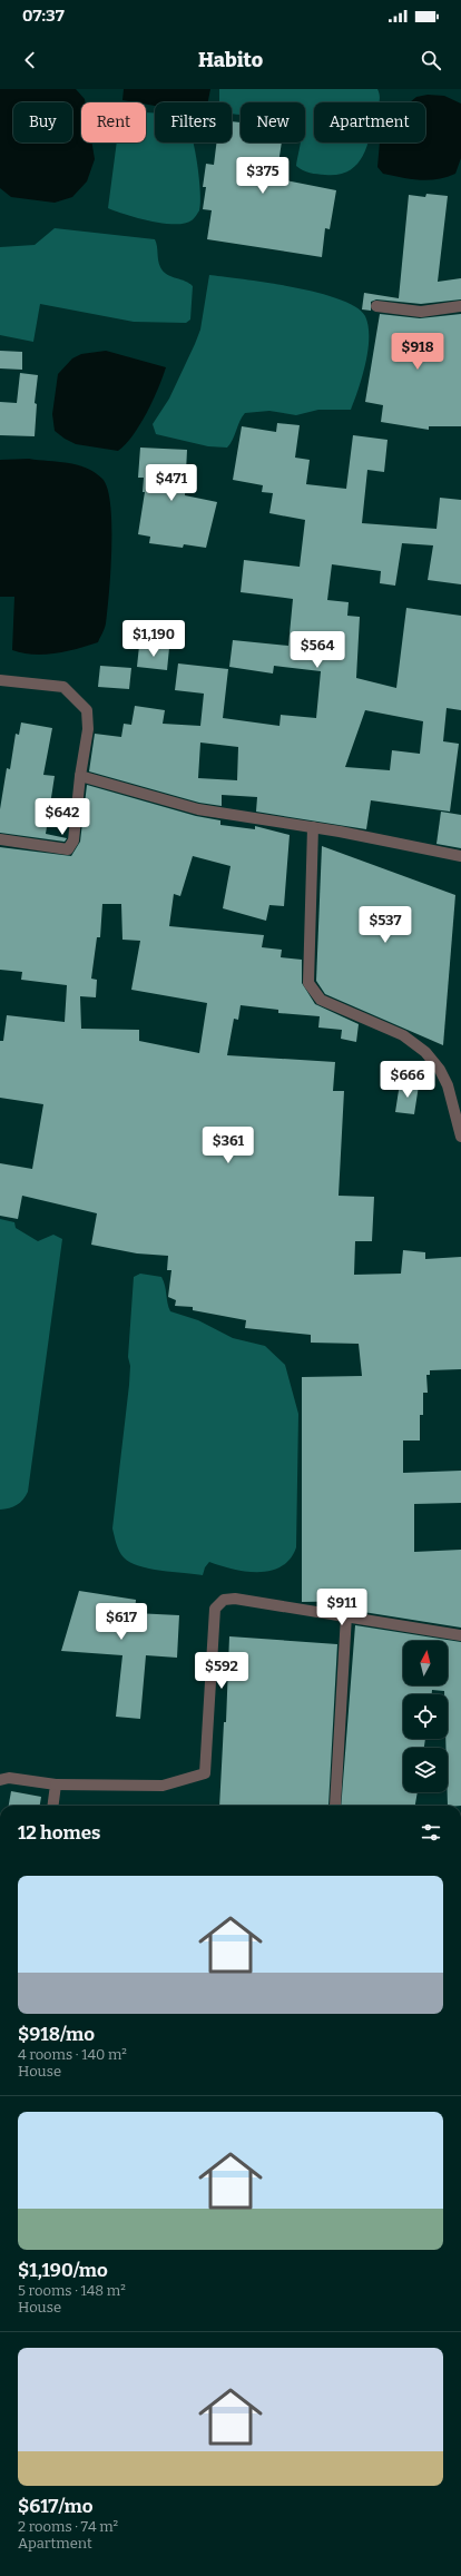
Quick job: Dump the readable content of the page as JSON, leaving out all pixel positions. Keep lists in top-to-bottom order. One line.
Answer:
{"north":"top","page":{"status":"07:37","header":"Habito","chip":["Buy","Rent","Filters","New","Apartment"],"price":["$375","$918","$471","$1,190","$564","$642","$537","$666","$361","$911","$617","$592"],"heading":"12 homes","list":[{"name":"$918/mo","note":"4 rooms · 140 m² · House"},{"name":"$1,190/mo","note":"5 rooms · 148 m² · House"},{"name":"$617/mo","note":"2 rooms · 74 m² · Apartment"}]}}
